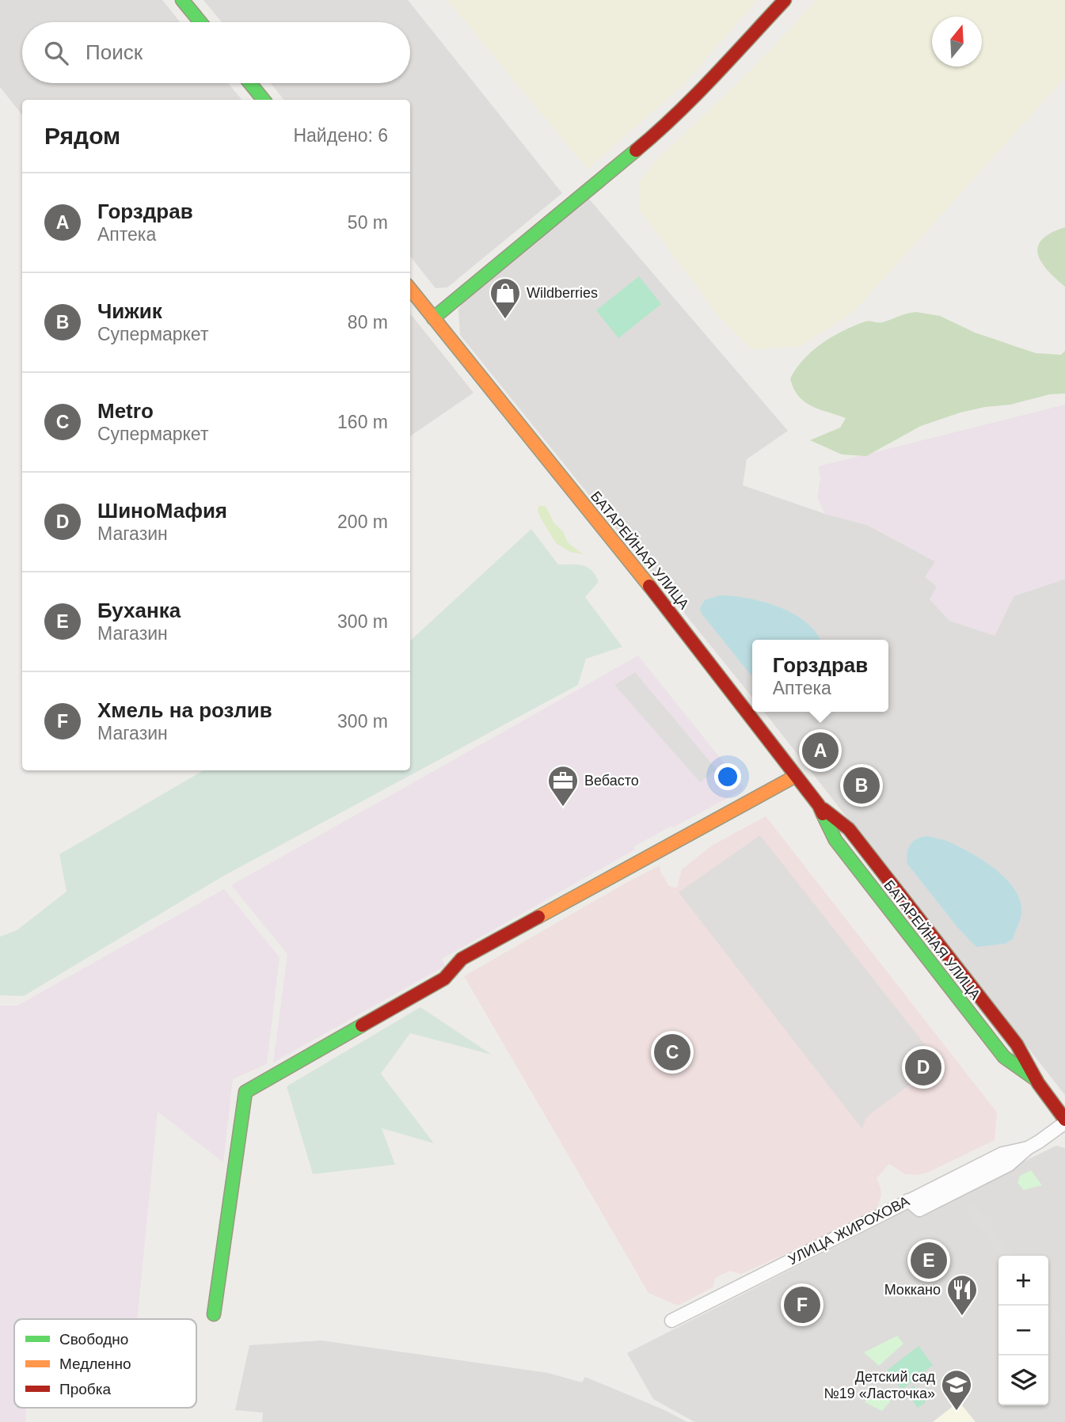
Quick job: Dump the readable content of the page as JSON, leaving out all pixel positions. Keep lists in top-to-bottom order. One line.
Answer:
{"streets":{"main road":["БАТАРЕЙНАЯ УЛИЦА"],"street":["УЛИЦА ЖИРОХОВА"]},"crossings":[["БАТАРЕЙНАЯ УЛИЦА","УЛИЦА ЖИРОХОВА"]],"places":{"shop":["Wildberries"],"office":["Вебасто"],"restaurant":["Моккано"],"school or university":["Детский сад №19 «Ласточка»"]},"legend":["Свободно","Медленно","Пробка"],"north":"top","page":{"search":"Поиск","heading":["Рядом","Найдено: 6"],"list":[{"mark":"A","name":"Горздрав","note":"Аптека","value":"50 m"},{"mark":"B","name":"Чижик","note":"Супермаркет","value":"80 m"},{"mark":"C","name":"Metro","note":"Супермаркет","value":"160 m"},{"mark":"D","name":"ШиноМафия","note":"Магазин","value":"200 m"},{"mark":"E","name":"Буханка","note":"Магазин","value":"300 m"},{"mark":"F","name":"Хмель на розлив","note":"Магазин","value":"300 m"}],"popup":["Горздрав","Аптека"],"pins":["A","B","C","D","E","F"],"map_buttons":["+","−"]}}
